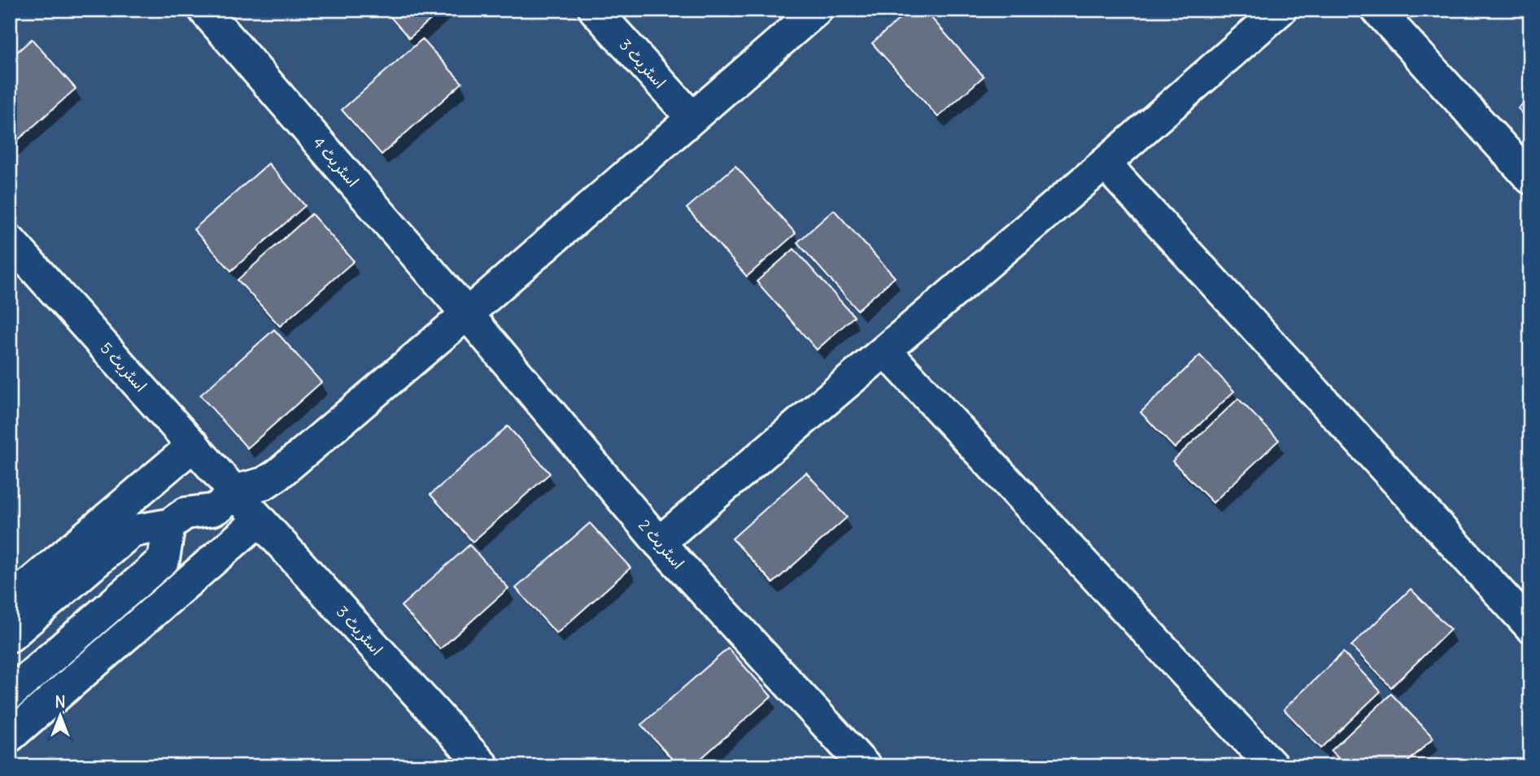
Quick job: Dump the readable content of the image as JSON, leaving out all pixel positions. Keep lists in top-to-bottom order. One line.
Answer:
{"streets":{"street":["اسٹریٹ 3","اسٹریٹ 4","اسٹریٹ 5","اسٹریٹ 2"]},"crossings":[["اسٹریٹ 3","اسٹریٹ 5"],["اسٹریٹ 4","اسٹریٹ 2"]],"north":"top"}
